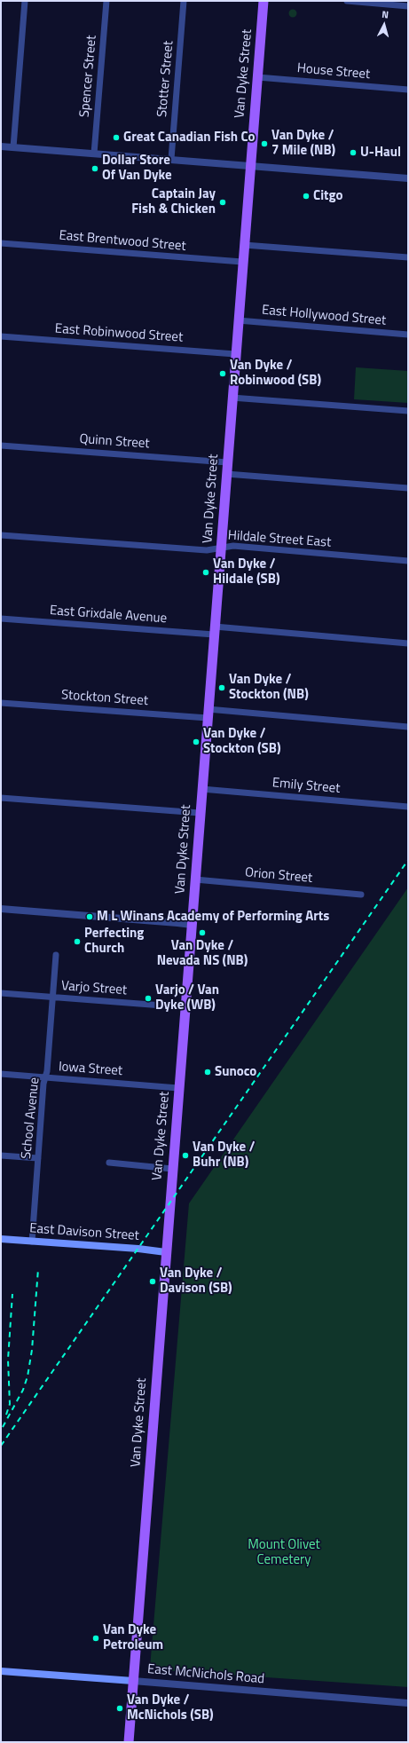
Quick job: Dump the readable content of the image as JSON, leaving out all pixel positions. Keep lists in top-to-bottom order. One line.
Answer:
{"streets":{"main road":["Van Dyke Street","East Davison Street","East McNichols Road"],"street":["House Street","Spencer Street","Stotter Street","East Brentwood Street","East Hollywood Street","East Robinwood Street","Quinn Street","Hildale Street East","East Grixdale Avenue","Stockton Street","Emily Street","Orion Street","Varjo Street","Iowa Street","School Avenue"]},"crossings":[["House Street","Van Dyke Street"],["Van Dyke Street","East Brentwood Street"],["Van Dyke Street","East Hollywood Street"],["Van Dyke Street","East Robinwood Street"],["Van Dyke Street","Quinn Street"],["Van Dyke Street","Hildale Street East"],["Van Dyke Street","East Grixdale Avenue"],["Van Dyke Street","Stockton Street"],["Van Dyke Street","Emily Street"],["Van Dyke Street","Orion Street"],["Van Dyke Street","Varjo Street"],["Van Dyke Street","Iowa Street"],["Van Dyke Street","East Davison Street"],["Van Dyke Street","East McNichols Road"],["Varjo Street","School Avenue"],["Iowa Street","School Avenue"],["School Avenue","East Davison Street"]],"parks":["Mount Olivet Cemetery"],"places":["Great Canadian Fish Co","Van Dyke / 7 Mile (NB)","U-Haul","Dollar Store Of Van Dyke","Citgo","Captain Jay Fish & Chicken","Van Dyke / Robinwood (SB)","Van Dyke / Hildale (SB)","Van Dyke / Stockton (NB)","Van Dyke / Stockton (SB)","M L Winans Academy of Performing Arts","Van Dyke / Nevada NS (NB)","Perfecting Church","Varjo / Van Dyke (WB)","Sunoco","Van Dyke / Buhr (NB)","Van Dyke / Davison (SB)","Van Dyke Petroleum","Van Dyke / McNichols (SB)"],"north":"top"}
